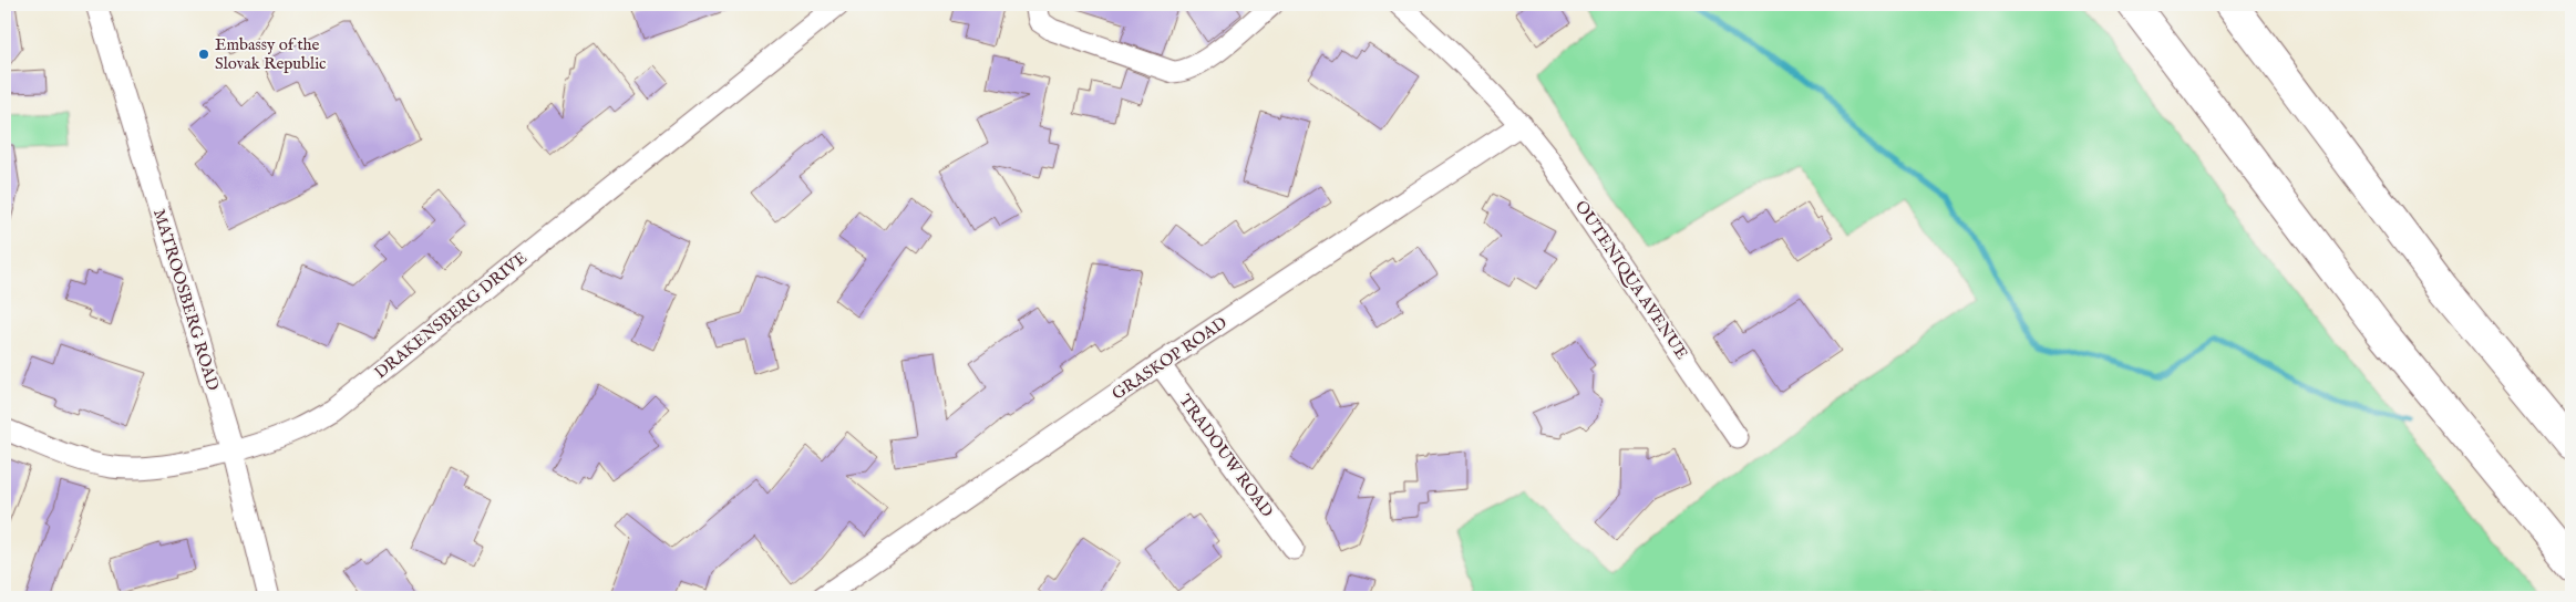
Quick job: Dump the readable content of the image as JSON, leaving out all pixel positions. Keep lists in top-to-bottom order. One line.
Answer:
{"streets":{"street":["OUTENIQUA AVENUE","MATROOSBERG ROAD","DRAKENSBERG DRIVE","GRASKOP ROAD","TRADOUW ROAD"]},"crossings":[["OUTENIQUA AVENUE","GRASKOP ROAD"],["MATROOSBERG ROAD","DRAKENSBERG DRIVE"],["GRASKOP ROAD","TRADOUW ROAD"]],"places":["Embassy of the Slovak Republic"]}
